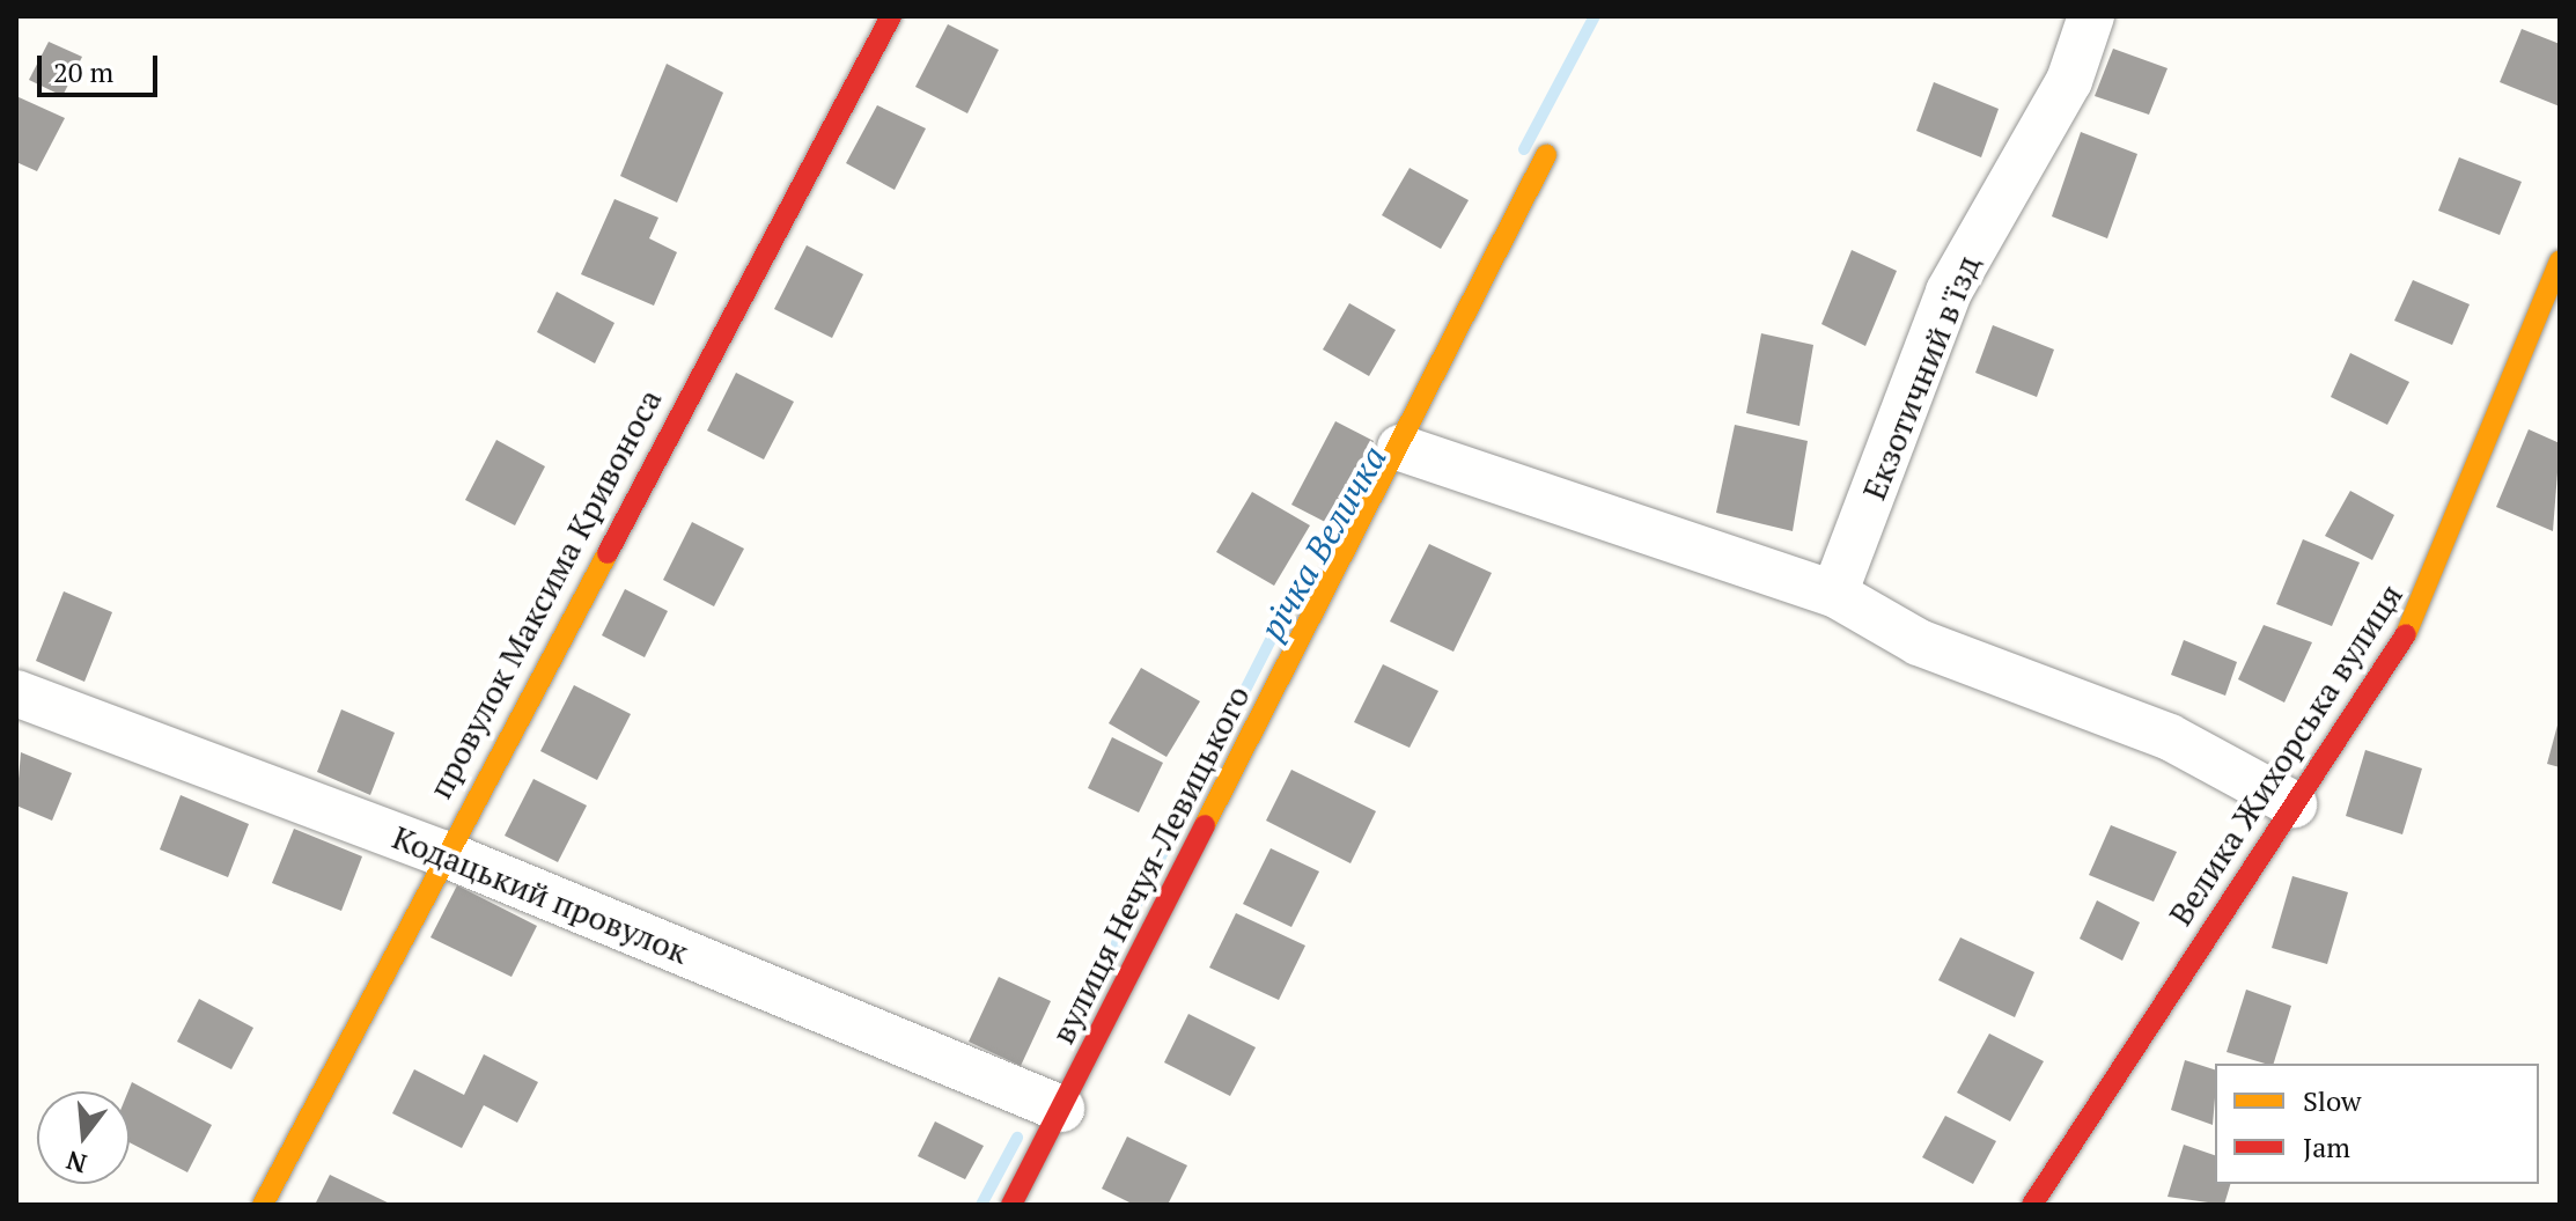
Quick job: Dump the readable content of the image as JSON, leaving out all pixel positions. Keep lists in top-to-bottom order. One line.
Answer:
{"streets":{"street":["Екзотичний в'їзд","провулок Максима Кривоноса","Велика Жихорська вулиця","вулиця Нечуя-Левицького","Кодацький провулок"]},"crossings":[["провулок Максима Кривоноса","Кодацький провулок"],["вулиця Нечуя-Левицького","Кодацький провулок"]],"water":["річка Величка"],"legend":["Slow","Jam"],"scale_bar":"20 m","north":"bottom"}
